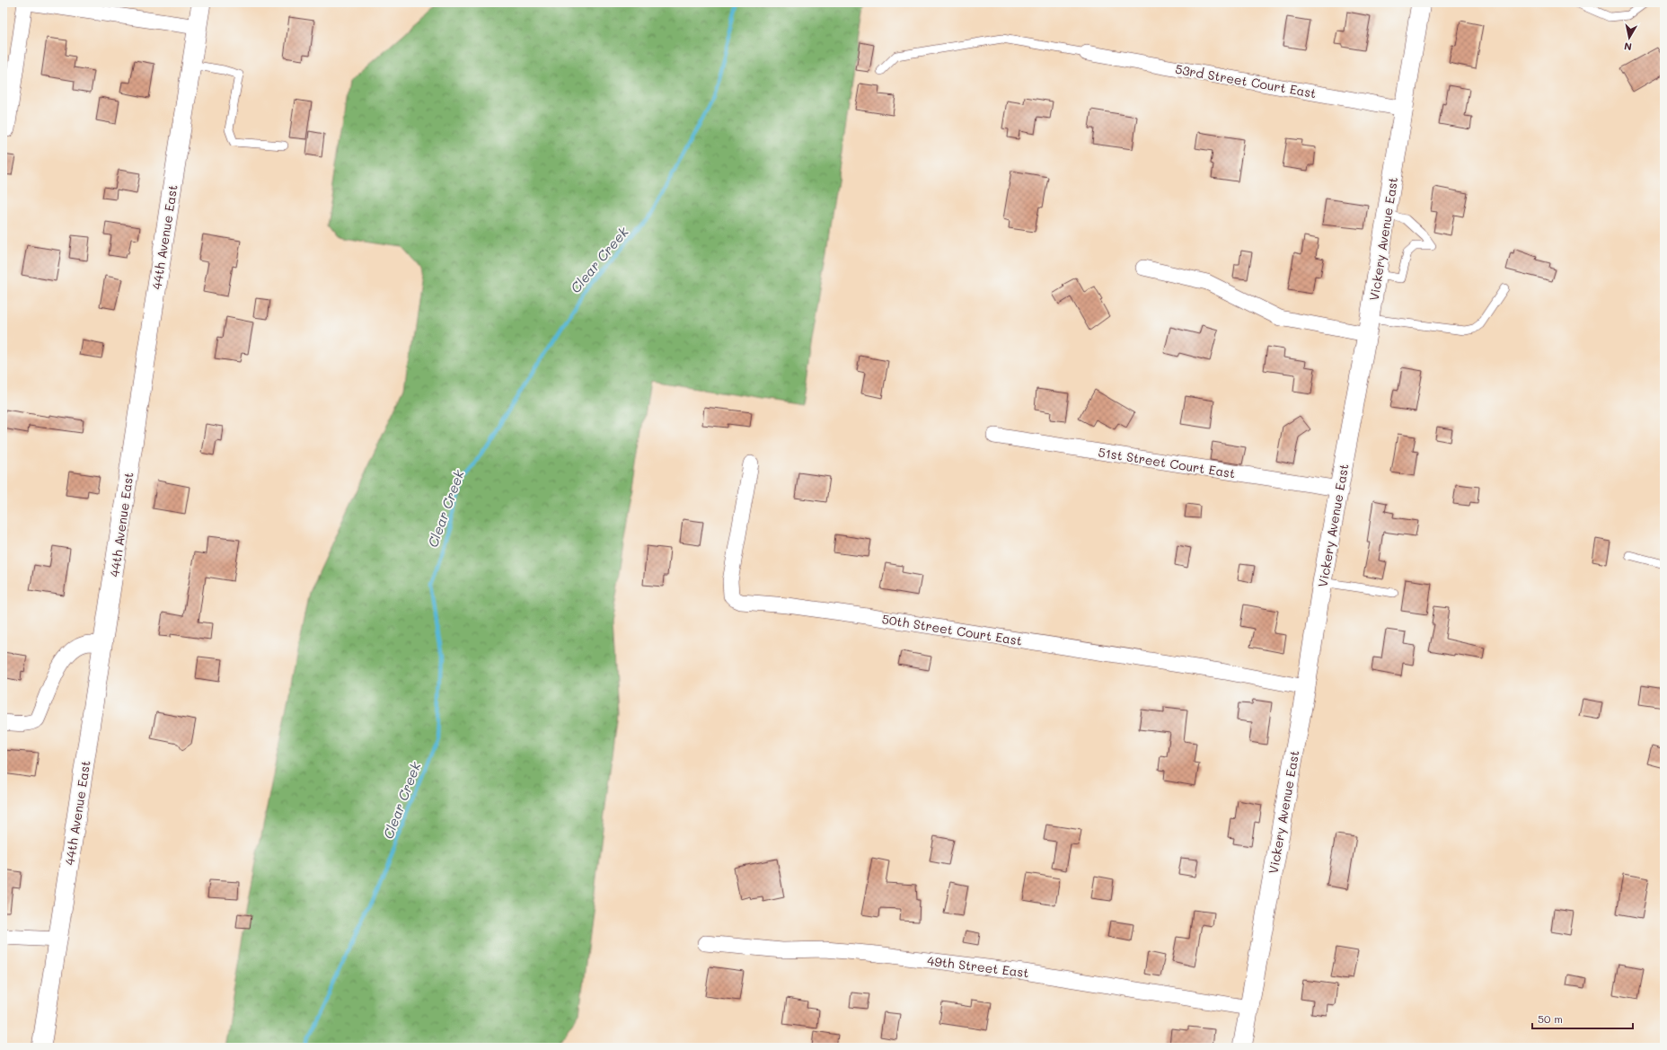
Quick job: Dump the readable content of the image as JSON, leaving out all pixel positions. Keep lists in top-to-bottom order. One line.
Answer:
{"streets":{"street":["53rd Street Court East","44th Avenue East","Vickery Avenue East","51st Street Court East","50th Street Court East","49th Street East"]},"crossings":[["53rd Street Court East","Vickery Avenue East"],["Vickery Avenue East","51st Street Court East"],["Vickery Avenue East","50th Street Court East"],["Vickery Avenue East","49th Street East"]],"water":["Clear Creek"],"scale_bar":"50 m","north":"bottom"}
